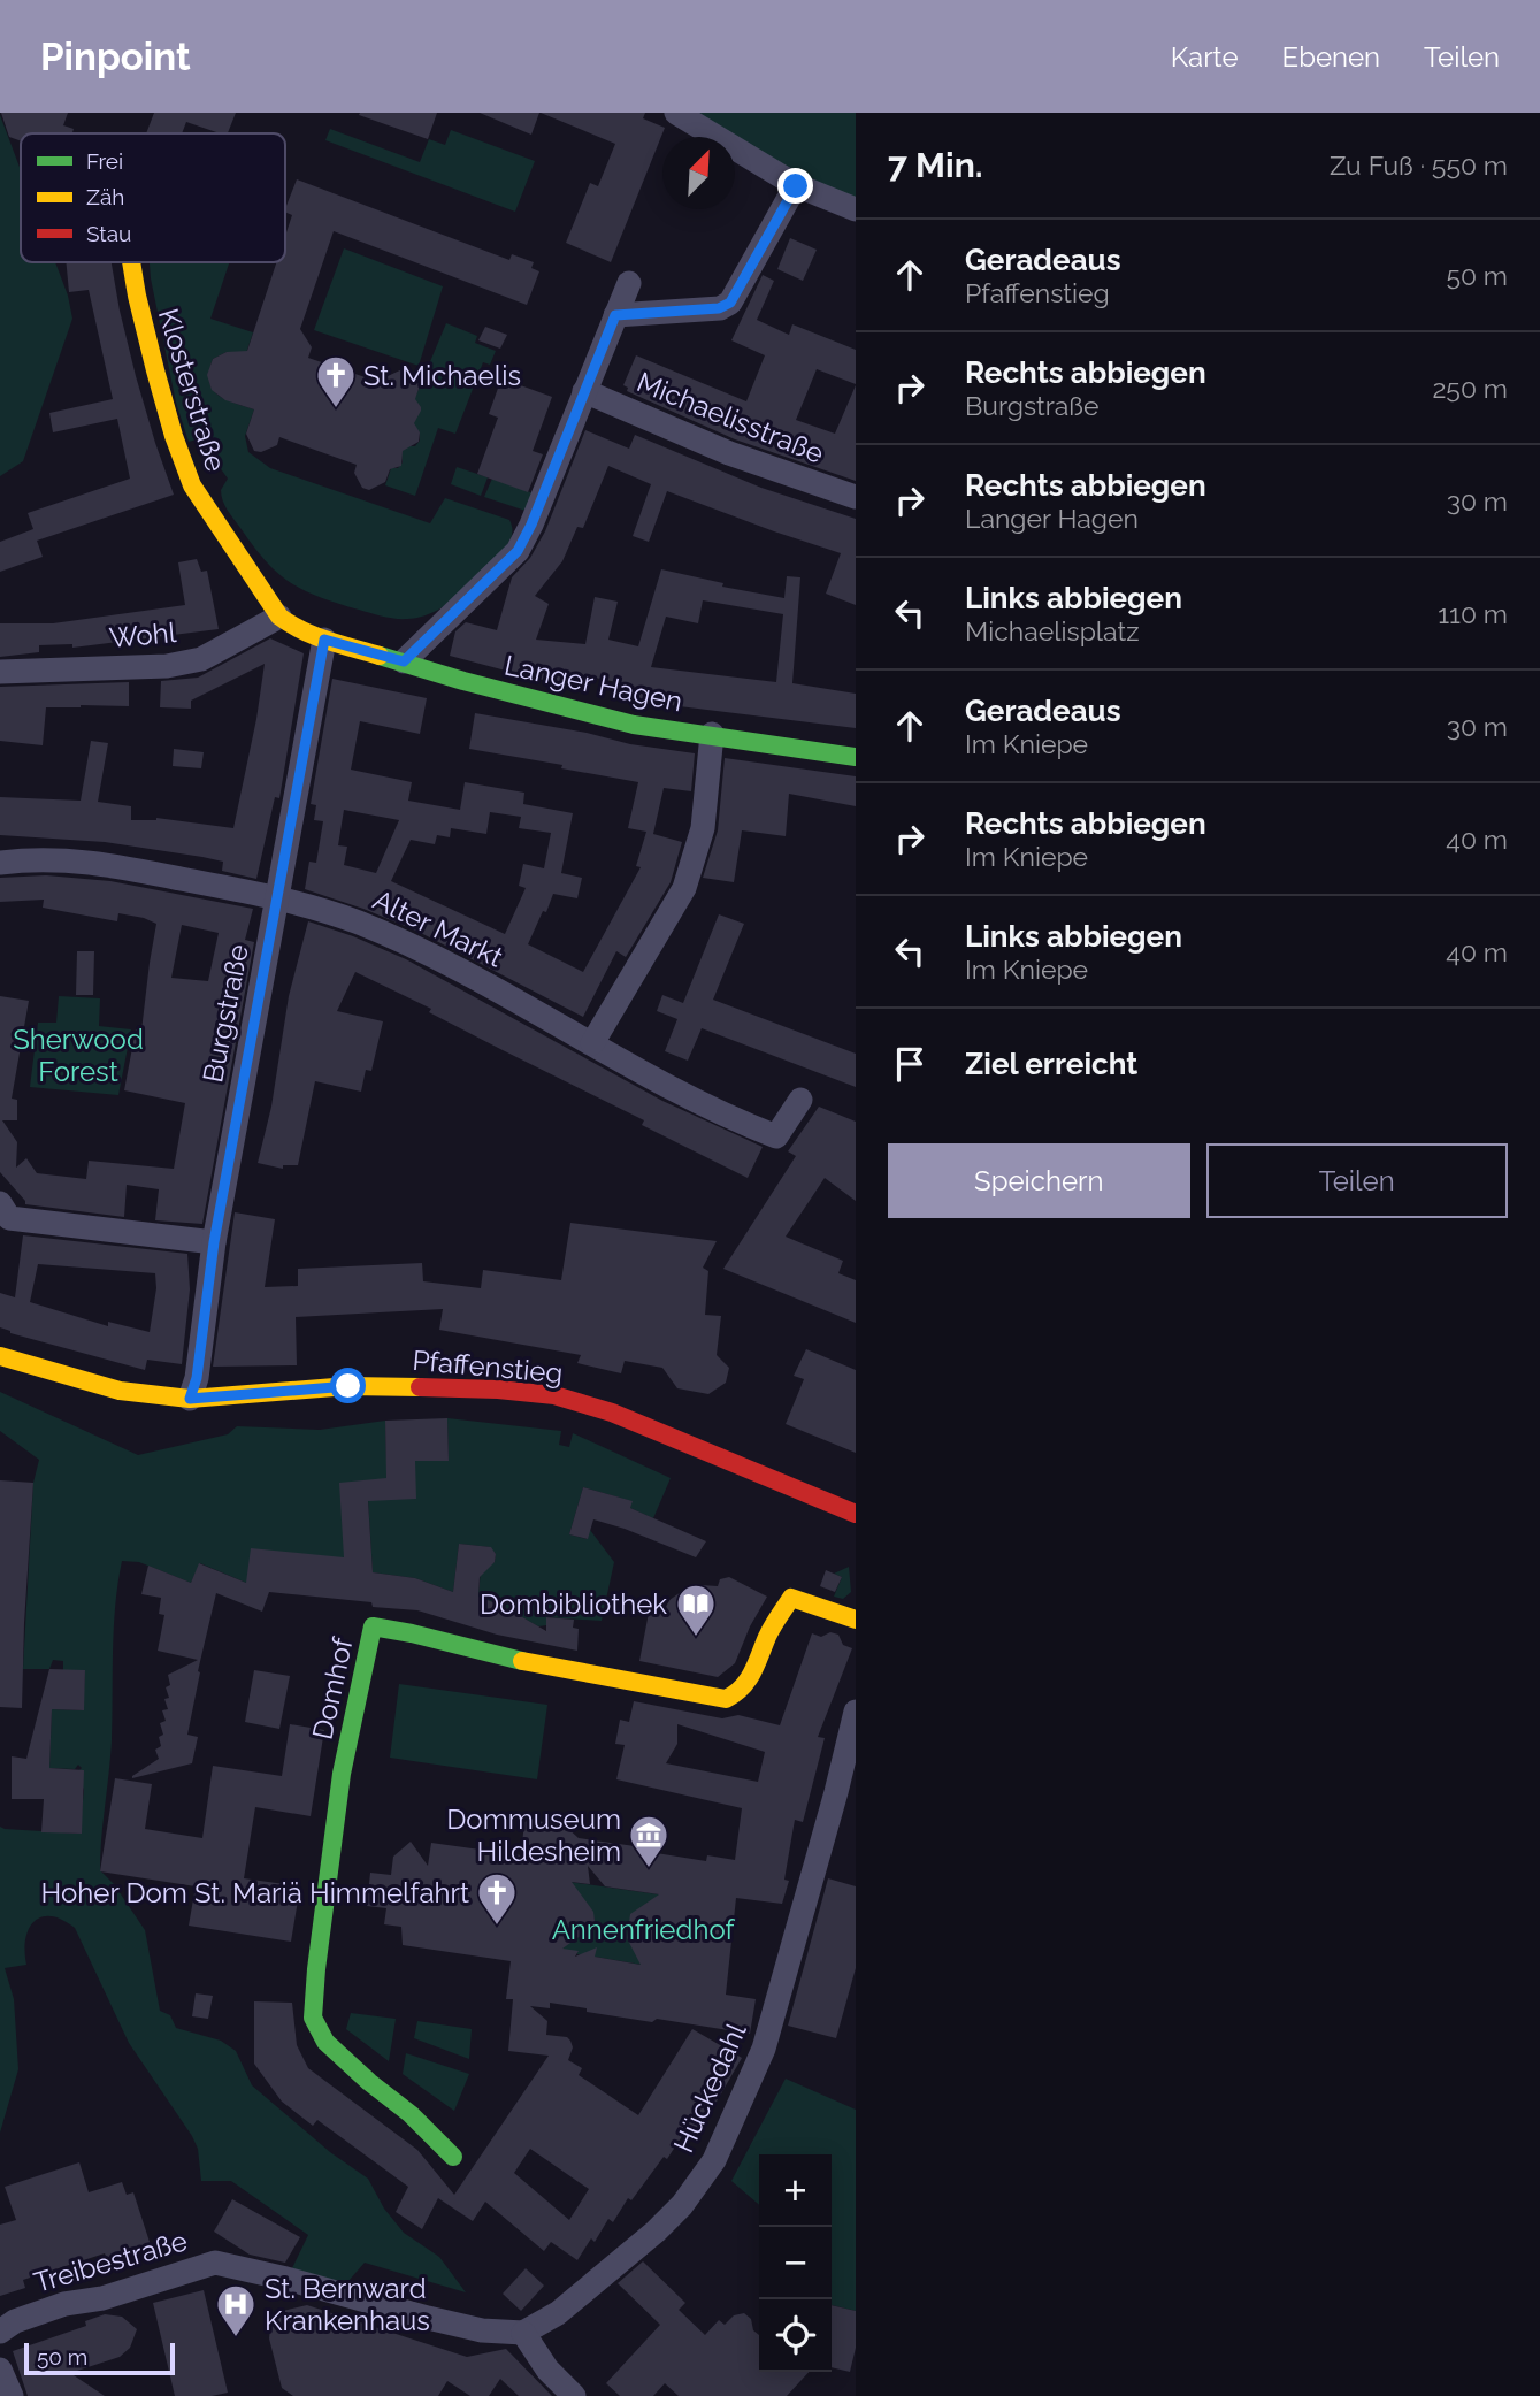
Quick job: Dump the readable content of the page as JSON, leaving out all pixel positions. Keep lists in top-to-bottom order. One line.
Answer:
{"streets":{"street":["Klosterstraße","Michaelisstraße","Wohl","Langer Hagen","Alter Markt","Burgstraße","Pfaffenstieg","Domhof","Hückedahl","Treibestraße"]},"crossings":[["Klosterstraße","Wohl"],["Klosterstraße","Langer Hagen"],["Klosterstraße","Burgstraße"],["Langer Hagen","Burgstraße"],["Alter Markt","Burgstraße"],["Burgstraße","Pfaffenstieg"],["Hückedahl","Treibestraße"]],"parks":["Sherwood Forest","Annenfriedhof"],"places":{"church":["St. Michaelis","Hoher Dom St. Mariä Himmelfahrt"],"library":["Dombibliothek"],"museum":["Dommuseum Hildesheim"],"hospital":["St. Bernward Krankenhaus"]},"legend":["Frei","Zäh","Stau"],"scale_bar":"50 m","north":"top right","page":{"header":"Pinpoint","nav":["Karte","Ebenen","Teilen"],"heading":["7 Min.","Zu Fuß · 550 m"],"list":[["Geradeaus","Pfaffenstieg","50 m"],["Rechts abbiegen","Burgstraße","250 m"],["Rechts abbiegen","Langer Hagen","30 m"],["Links abbiegen","Michaelisplatz","110 m"],["Geradeaus","Im Kniepe","30 m"],["Rechts abbiegen","Im Kniepe","40 m"],["Links abbiegen","Im Kniepe","40 m"],"Ziel erreicht"],"buttons":["Speichern","Teilen"],"map_buttons":["+","−"],"scale":"50 m"}}
